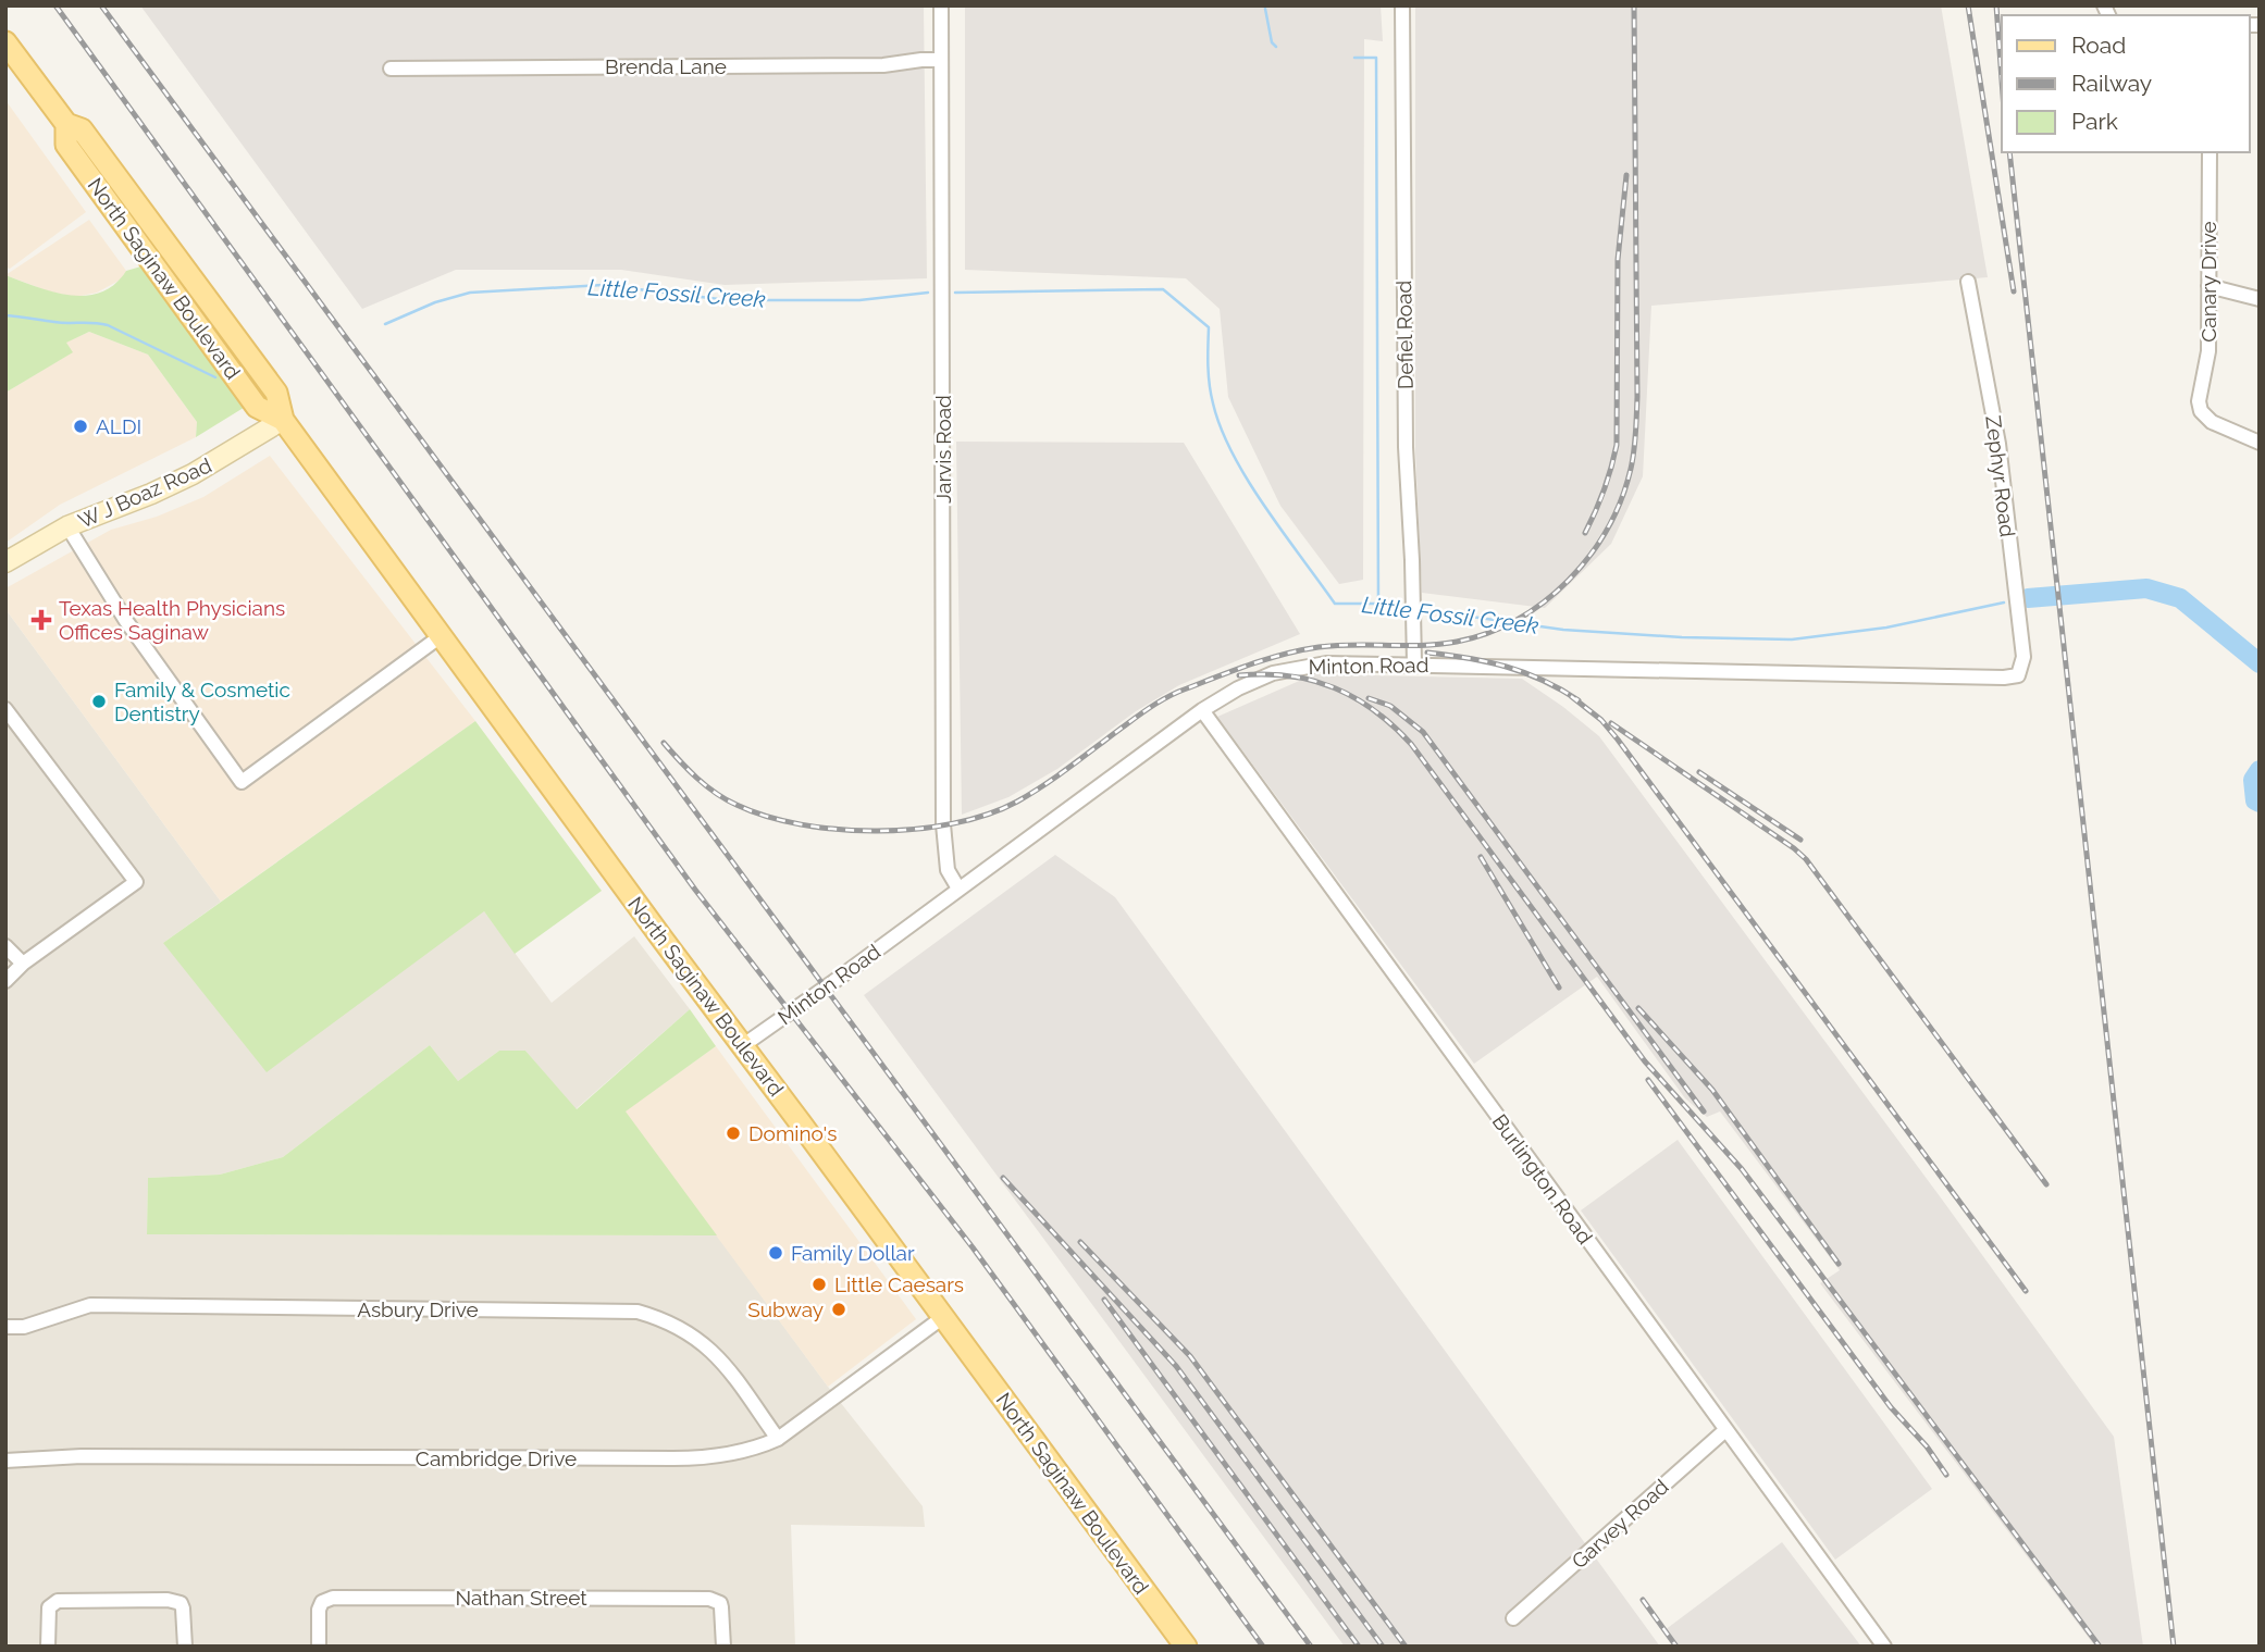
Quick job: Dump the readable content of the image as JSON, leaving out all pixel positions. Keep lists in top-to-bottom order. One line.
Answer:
{"streets":{"main road":["North Saginaw Boulevard","W J Boaz Road"],"street":["Brenda Lane","Canary Drive","Defiel Road","Jarvis Road","Zephyr Road","Minton Road","Burlington Road","Asbury Drive","Cambridge Drive","Garvey Road","Nathan Street"]},"crossings":[["Brenda Lane","Jarvis Road"],["North Saginaw Boulevard","W J Boaz Road"],["North Saginaw Boulevard","Minton Road"],["North Saginaw Boulevard","Cambridge Drive"],["Defiel Road","Minton Road"],["Jarvis Road","Minton Road"],["Zephyr Road","Minton Road"],["Minton Road","Burlington Road"],["Burlington Road","Garvey Road"],["Asbury Drive","Cambridge Drive"]],"water":["Little Fossil Creek"],"places":{"other":["ALDI","Family & Cosmetic Dentistry","Domino's","Family Dollar","Little Caesars","Subway"],"health":["Texas Health Physicians Offices Saginaw"]},"legend":["Road","Railway","Park"]}
